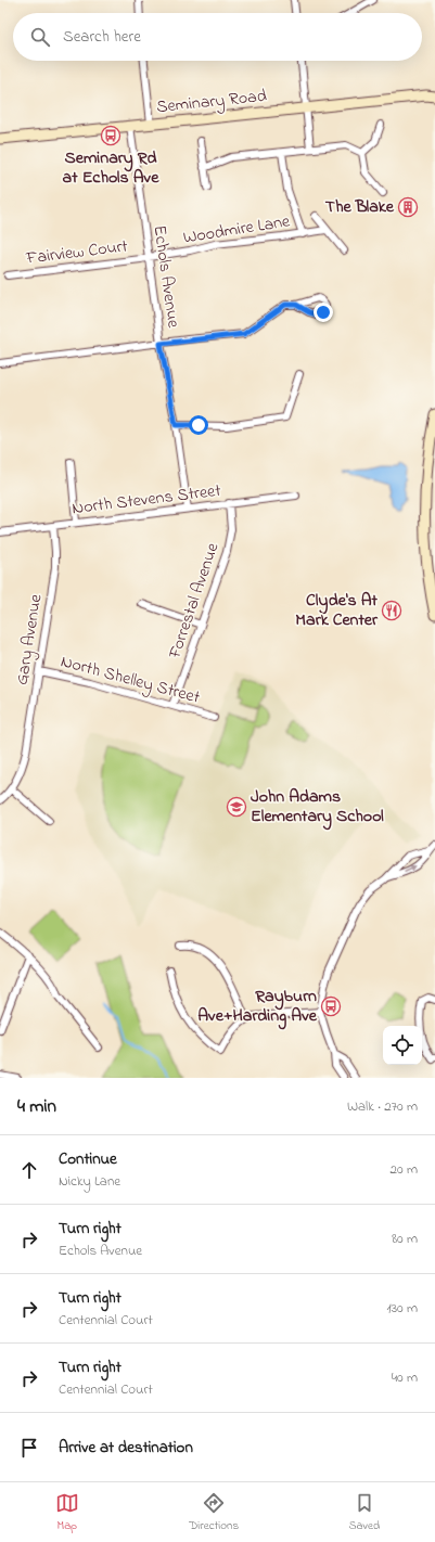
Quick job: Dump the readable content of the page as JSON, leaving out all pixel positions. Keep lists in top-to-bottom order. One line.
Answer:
{"streets":{"main road":["Seminary Road"],"street":["Woodmire Lane","Fairview Court","Echols Avenue","North Stevens Street","Forrestal Avenue","Gary Avenue","North Shelley Street"]},"crossings":[["Seminary Road","Echols Avenue"],["Woodmire Lane","Fairview Court"],["Woodmire Lane","Echols Avenue"],["Fairview Court","Echols Avenue"],["Echols Avenue","North Stevens Street"],["North Stevens Street","Forrestal Avenue"],["North Stevens Street","Gary Avenue"],["Forrestal Avenue","North Shelley Street"],["Gary Avenue","North Shelley Street"]],"places":{"bus stop":["Seminary Rd at Echols Ave","Rayburn Ave+Harding Ave"],"building":["The Blake"],"restaurant":["Clyde's At Mark Center"],"school or university":["John Adams Elementary School"]},"page":{"search":"Search here","heading":["4 min","Walk · 270 m"],"list":[["Continue","Nicky Lane","20 m"],["Turn right","Echols Avenue","80 m"],["Turn right","Centennial Court","130 m"],["Turn right","Centennial Court","40 m"],"Arrive at destination"],"nav":["Map","Directions","Saved"]}}
